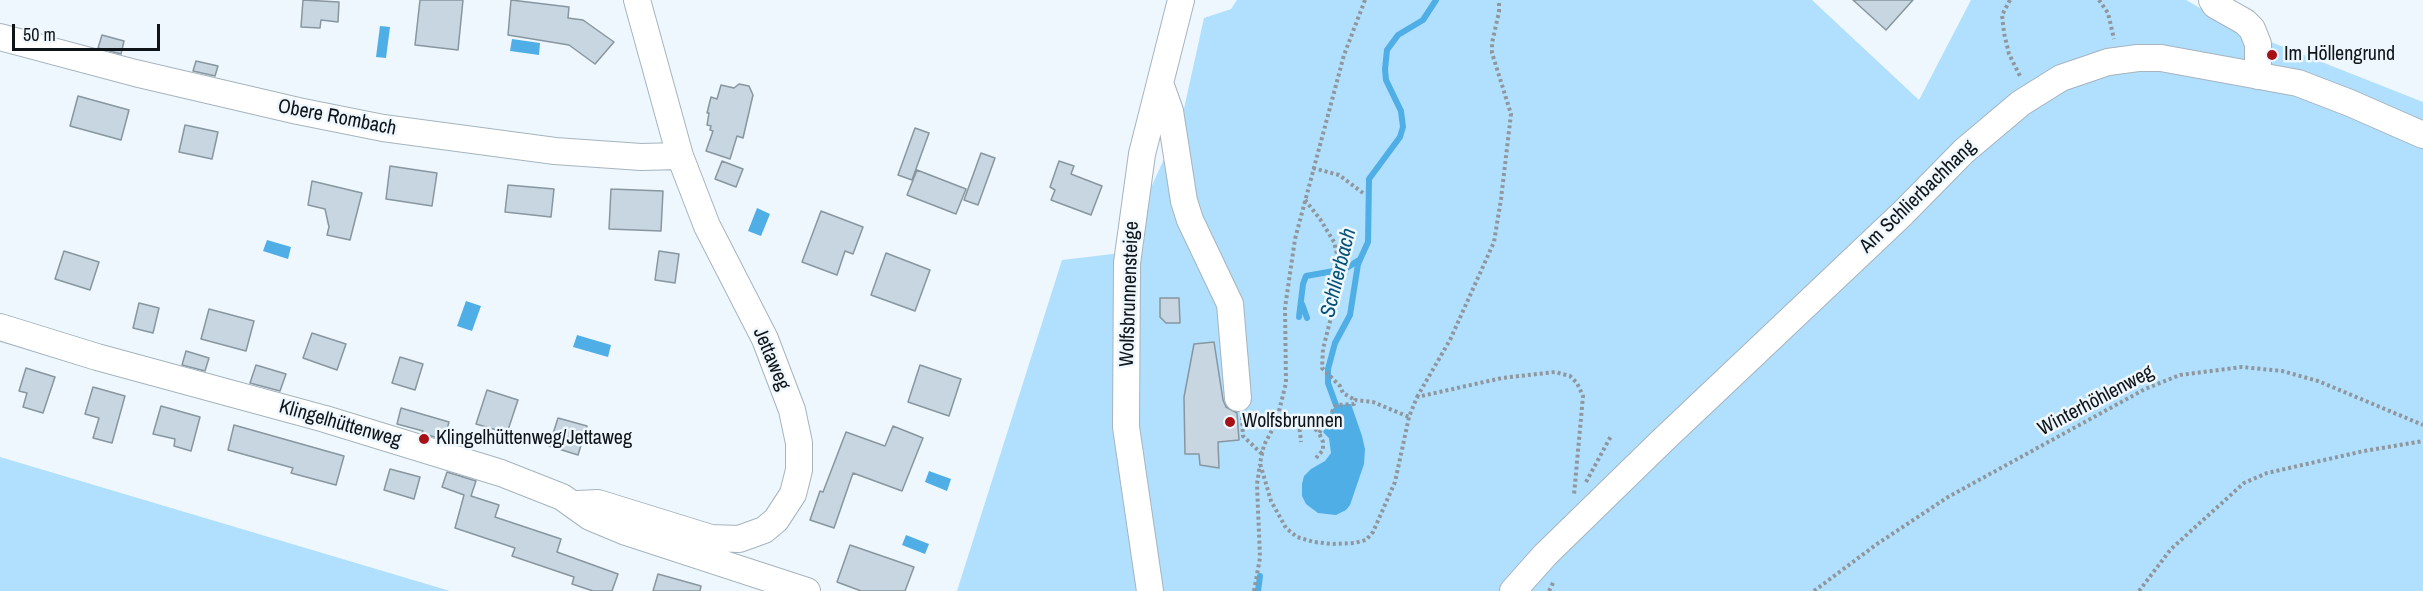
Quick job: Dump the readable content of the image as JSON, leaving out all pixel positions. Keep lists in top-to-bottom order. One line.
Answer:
{"streets":{"street":["Obere Rombach","Am Schlierbachhang","Wolfsbrunnensteige","Jettaweg","Klingelhüttenweg"],"path":["Winterhöhlenweg"]},"crossings":[["Obere Rombach","Jettaweg"],["Jettaweg","Klingelhüttenweg"]],"water":["Schlierbach"],"places":["Im Höllengrund","Wolfsbrunnen","Klingelhüttenweg/Jettaweg"],"scale_bar":"50 m"}
